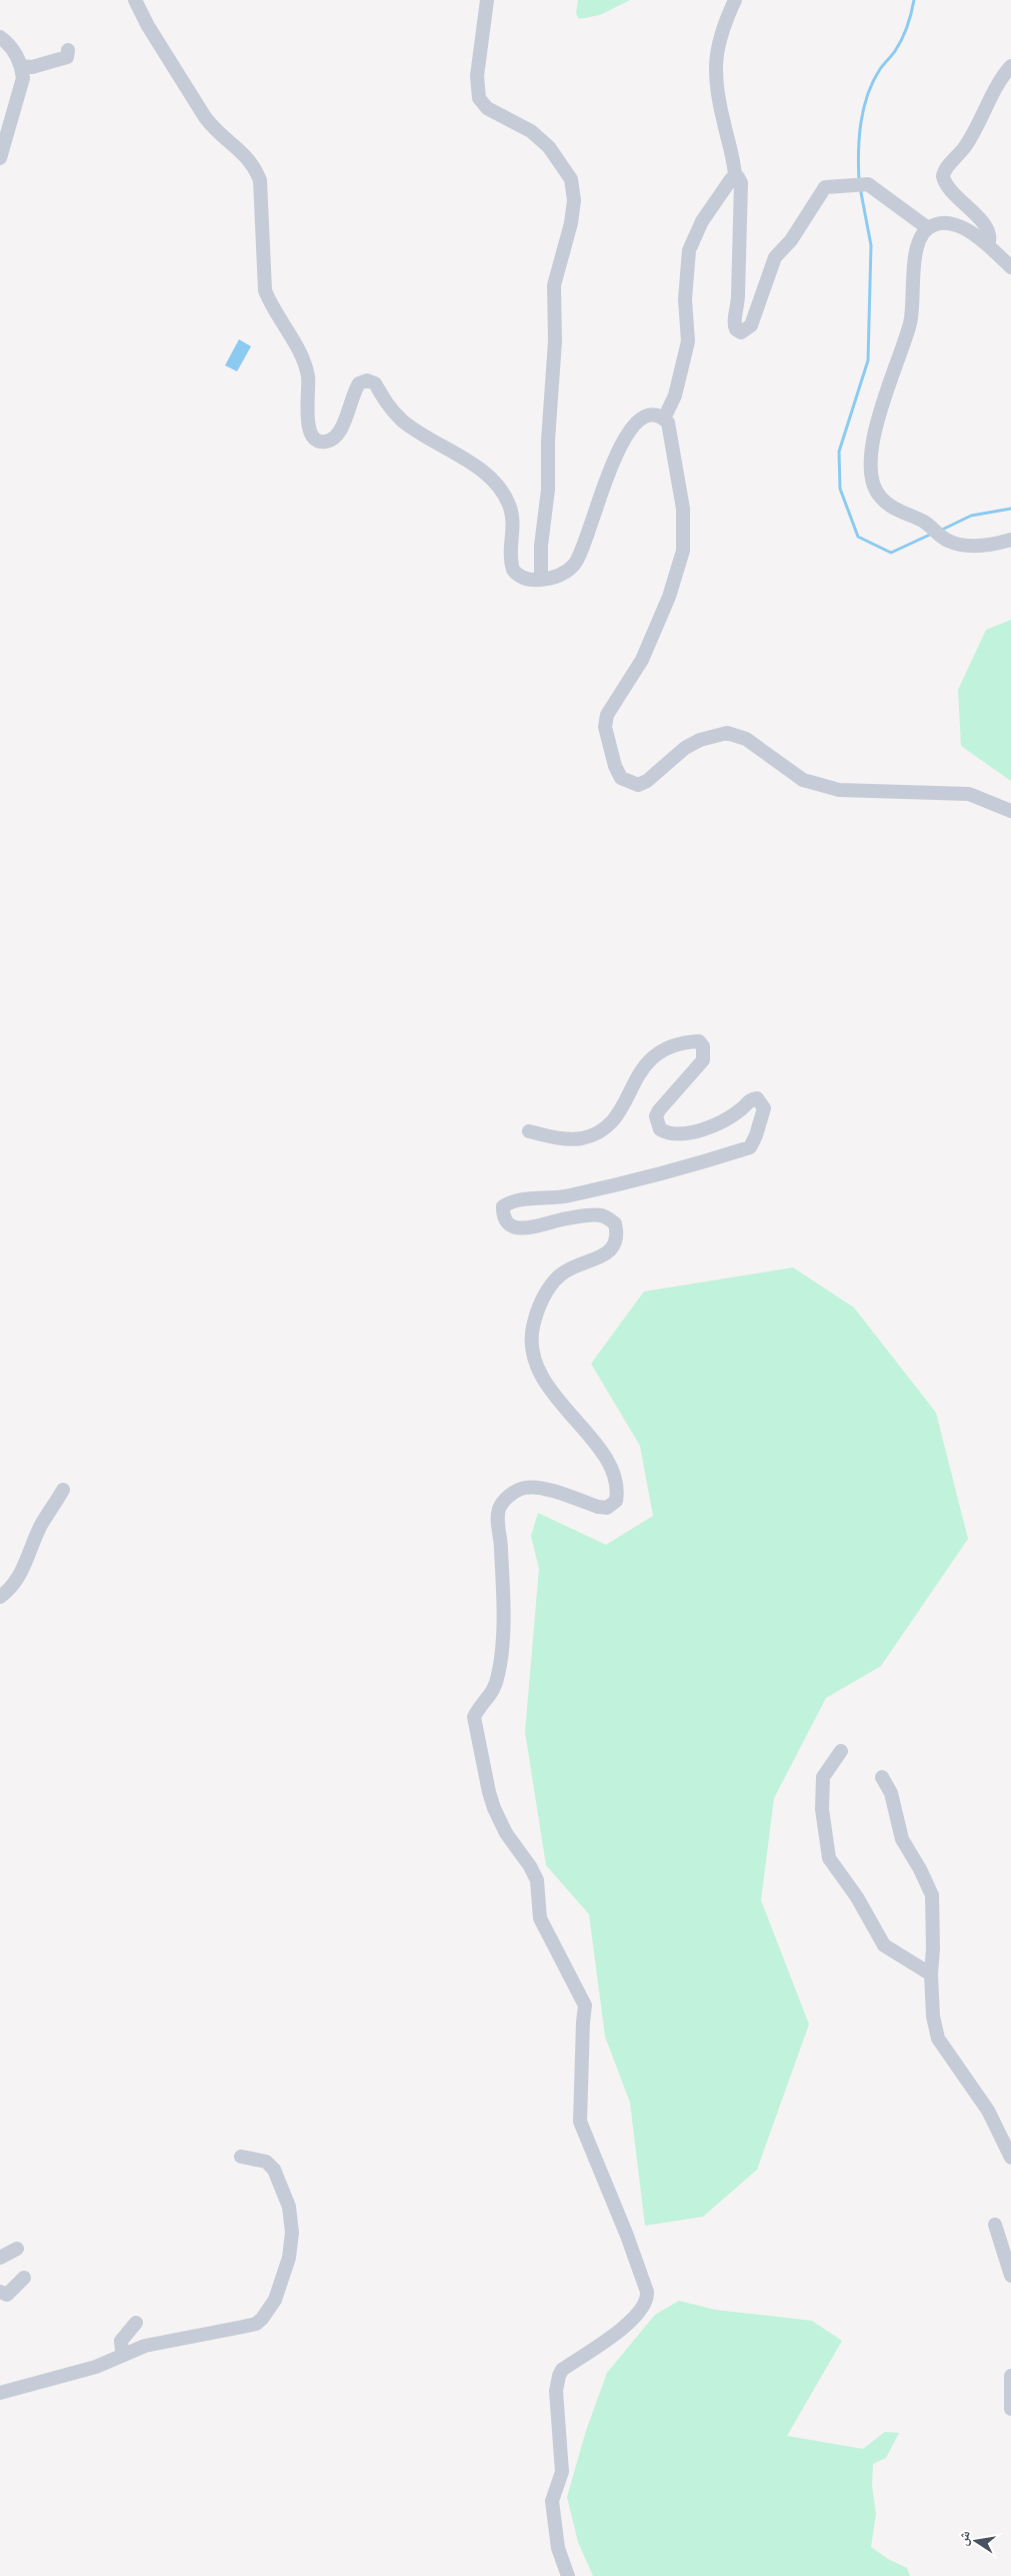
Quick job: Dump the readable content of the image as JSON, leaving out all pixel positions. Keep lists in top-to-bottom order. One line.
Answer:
{"north":"left"}
